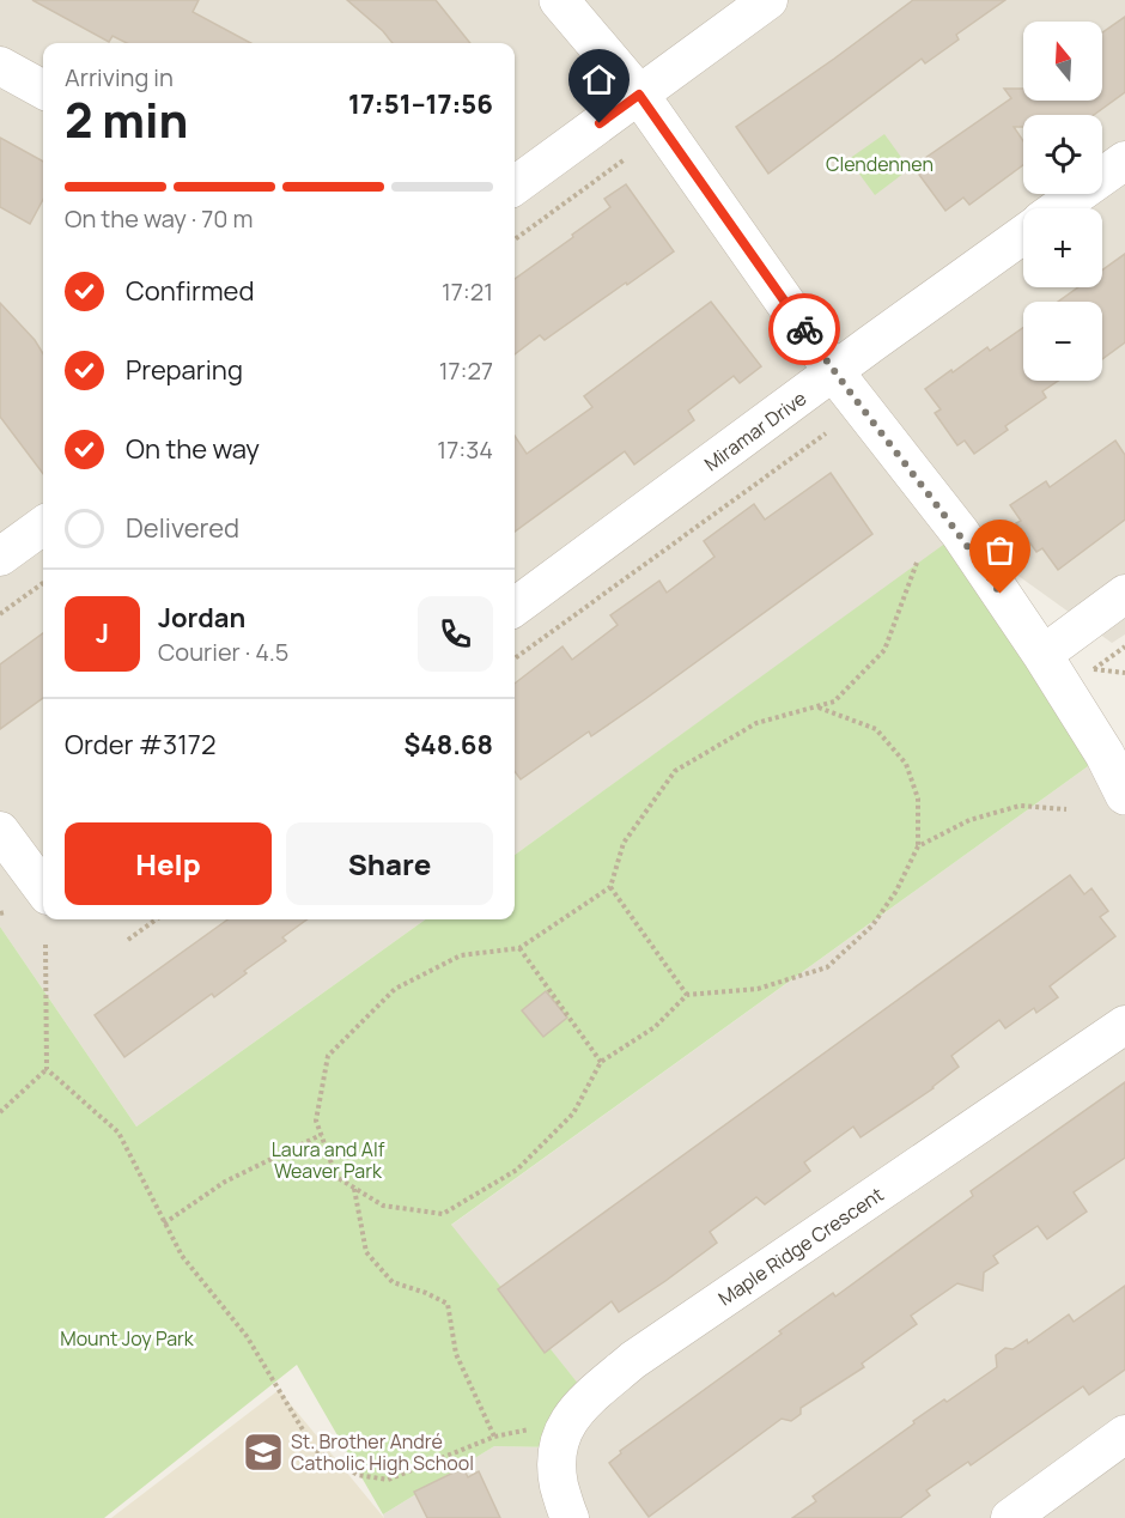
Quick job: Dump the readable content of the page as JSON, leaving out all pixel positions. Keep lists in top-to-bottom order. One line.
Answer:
{"streets":{"street":["Miramar Drive","Maple Ridge Crescent"]},"parks":["Clendennen","Laura and Alf Weaver Park","Mount Joy Park"],"places":{"school or university":["St. Brother André Catholic High School"]},"north":"top","page":{"map_buttons":["+","−"],"heading":["2 min","Arriving in","17:51–17:56"],"panel":["Jordan","Courier · 4.5","Order #3172","$48.68"],"bar":"On the way · 70 m","list":[["Confirmed","17:21"],["Preparing","17:27"],["On the way","17:34"],"Delivered"],"round":"J","buttons":["Help","Share"]}}
